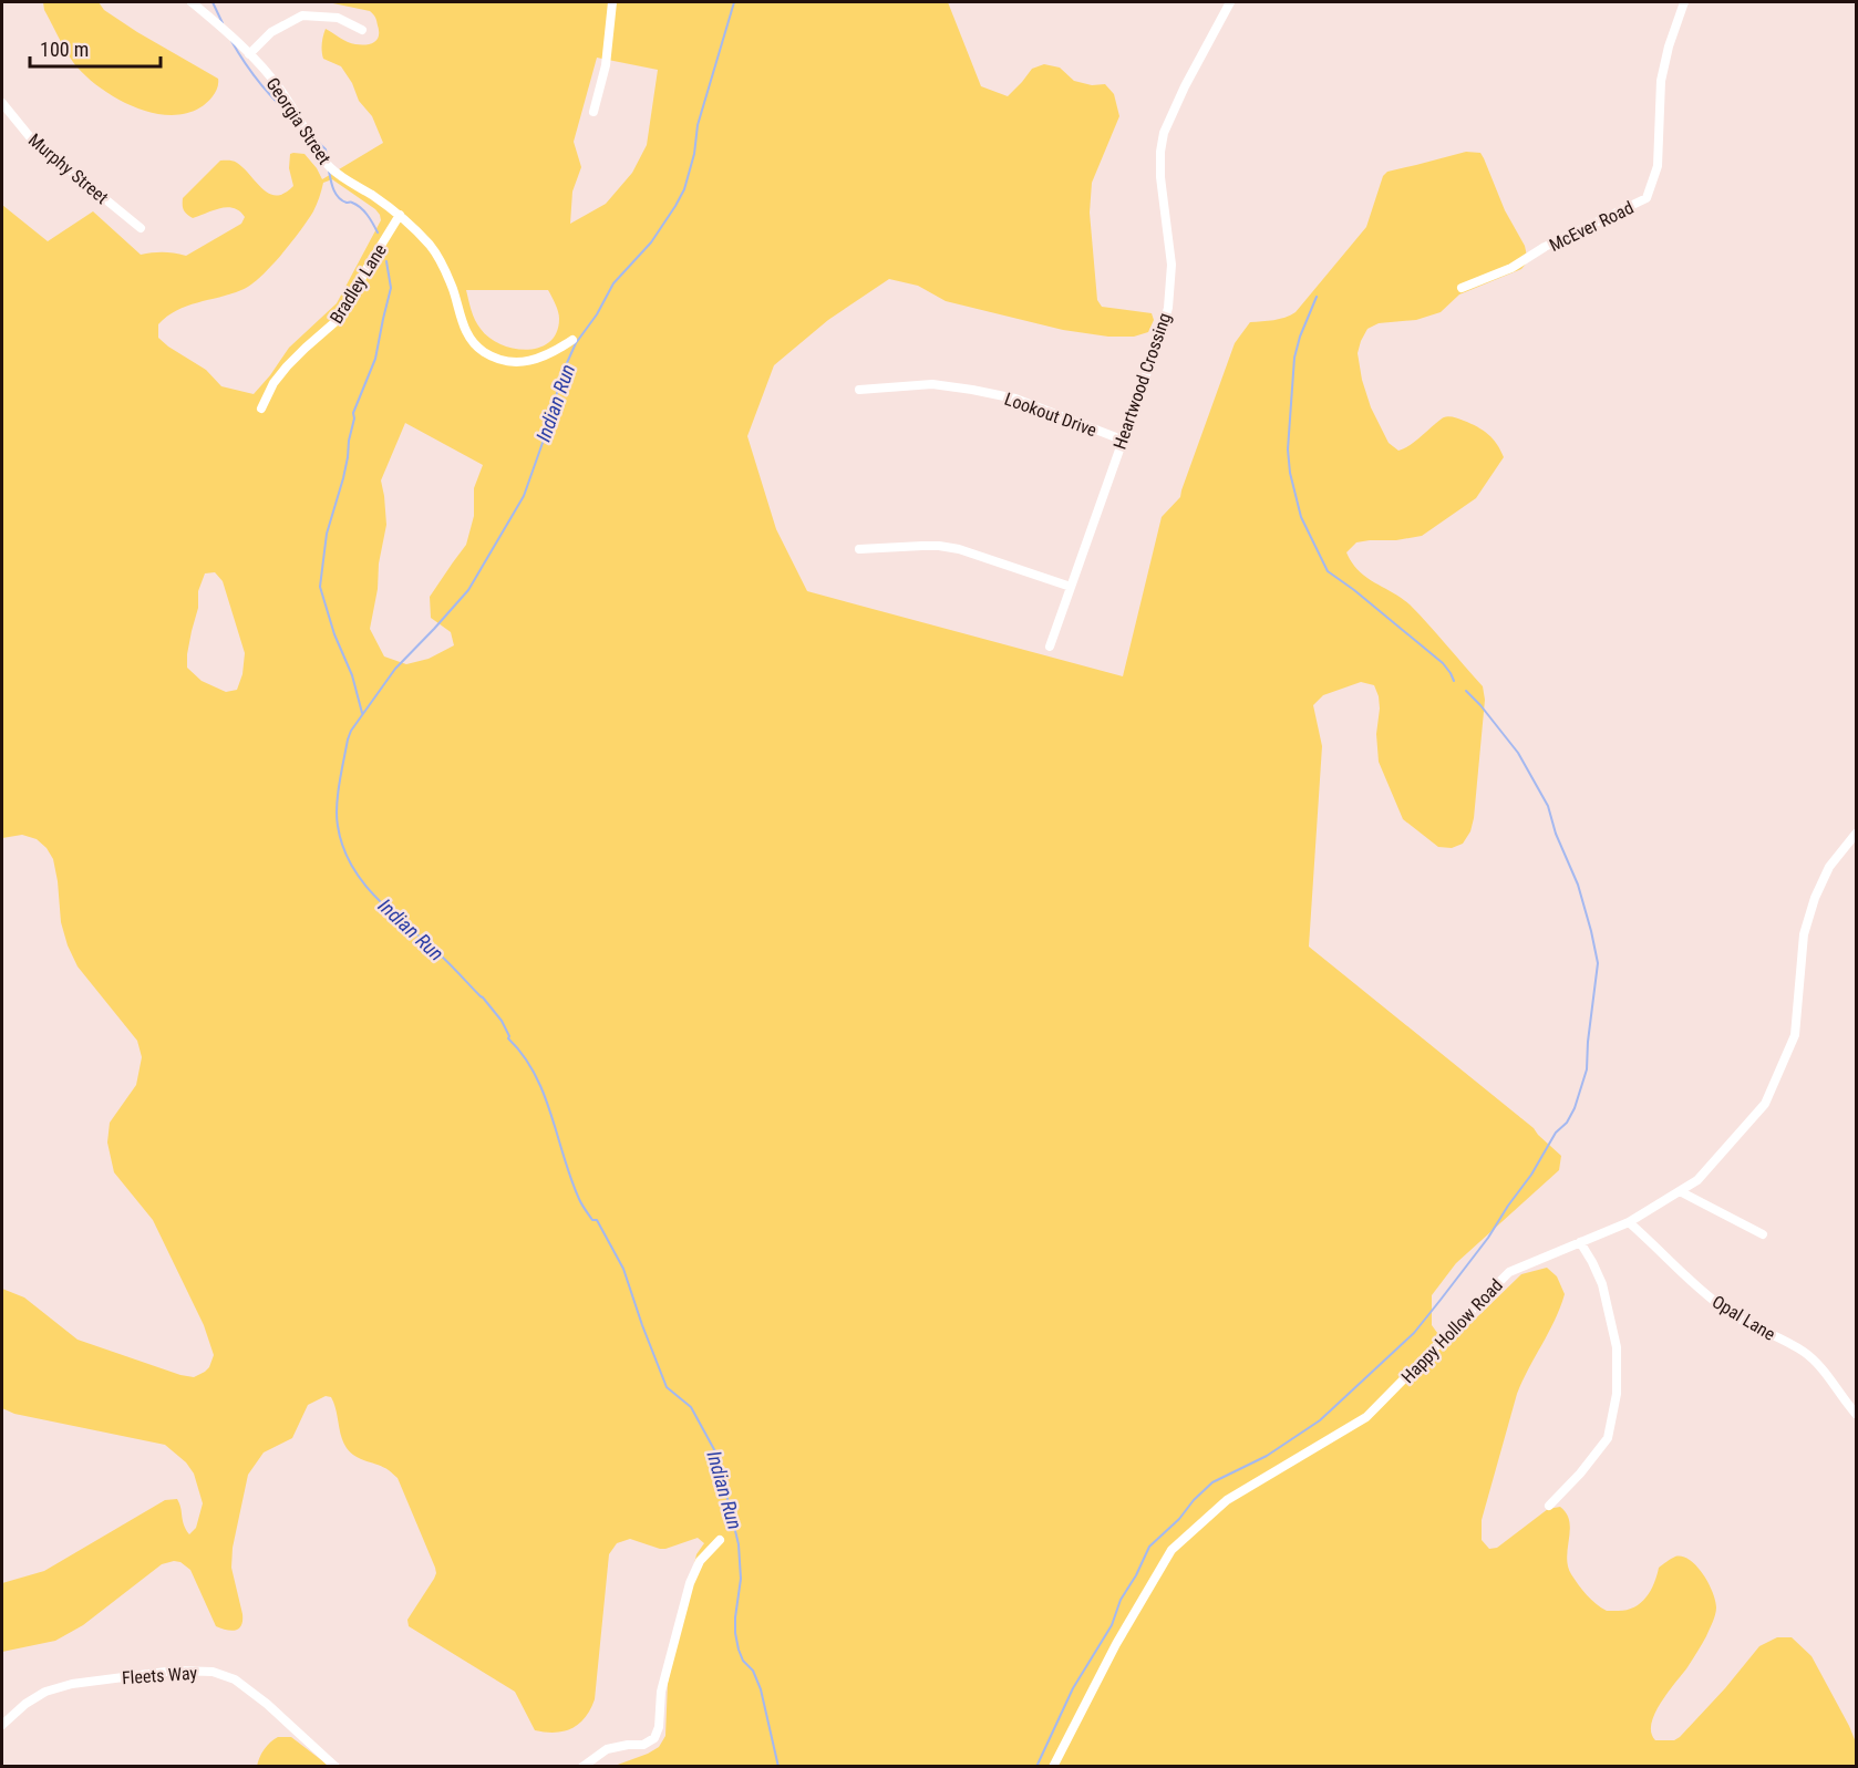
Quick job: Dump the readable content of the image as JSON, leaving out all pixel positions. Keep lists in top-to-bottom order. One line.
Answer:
{"streets":{"street":["Georgia Street","Murphy Street","McEver Road","Bradley Lane","Heartwood Crossing","Lookout Drive","Opal Lane","Happy Hollow Road","Fleets Way"]},"crossings":[["Georgia Street","Bradley Lane"],["Heartwood Crossing","Lookout Drive"],["Opal Lane","Happy Hollow Road"]],"water":["Indian Run"],"scale_bar":"100 m"}
